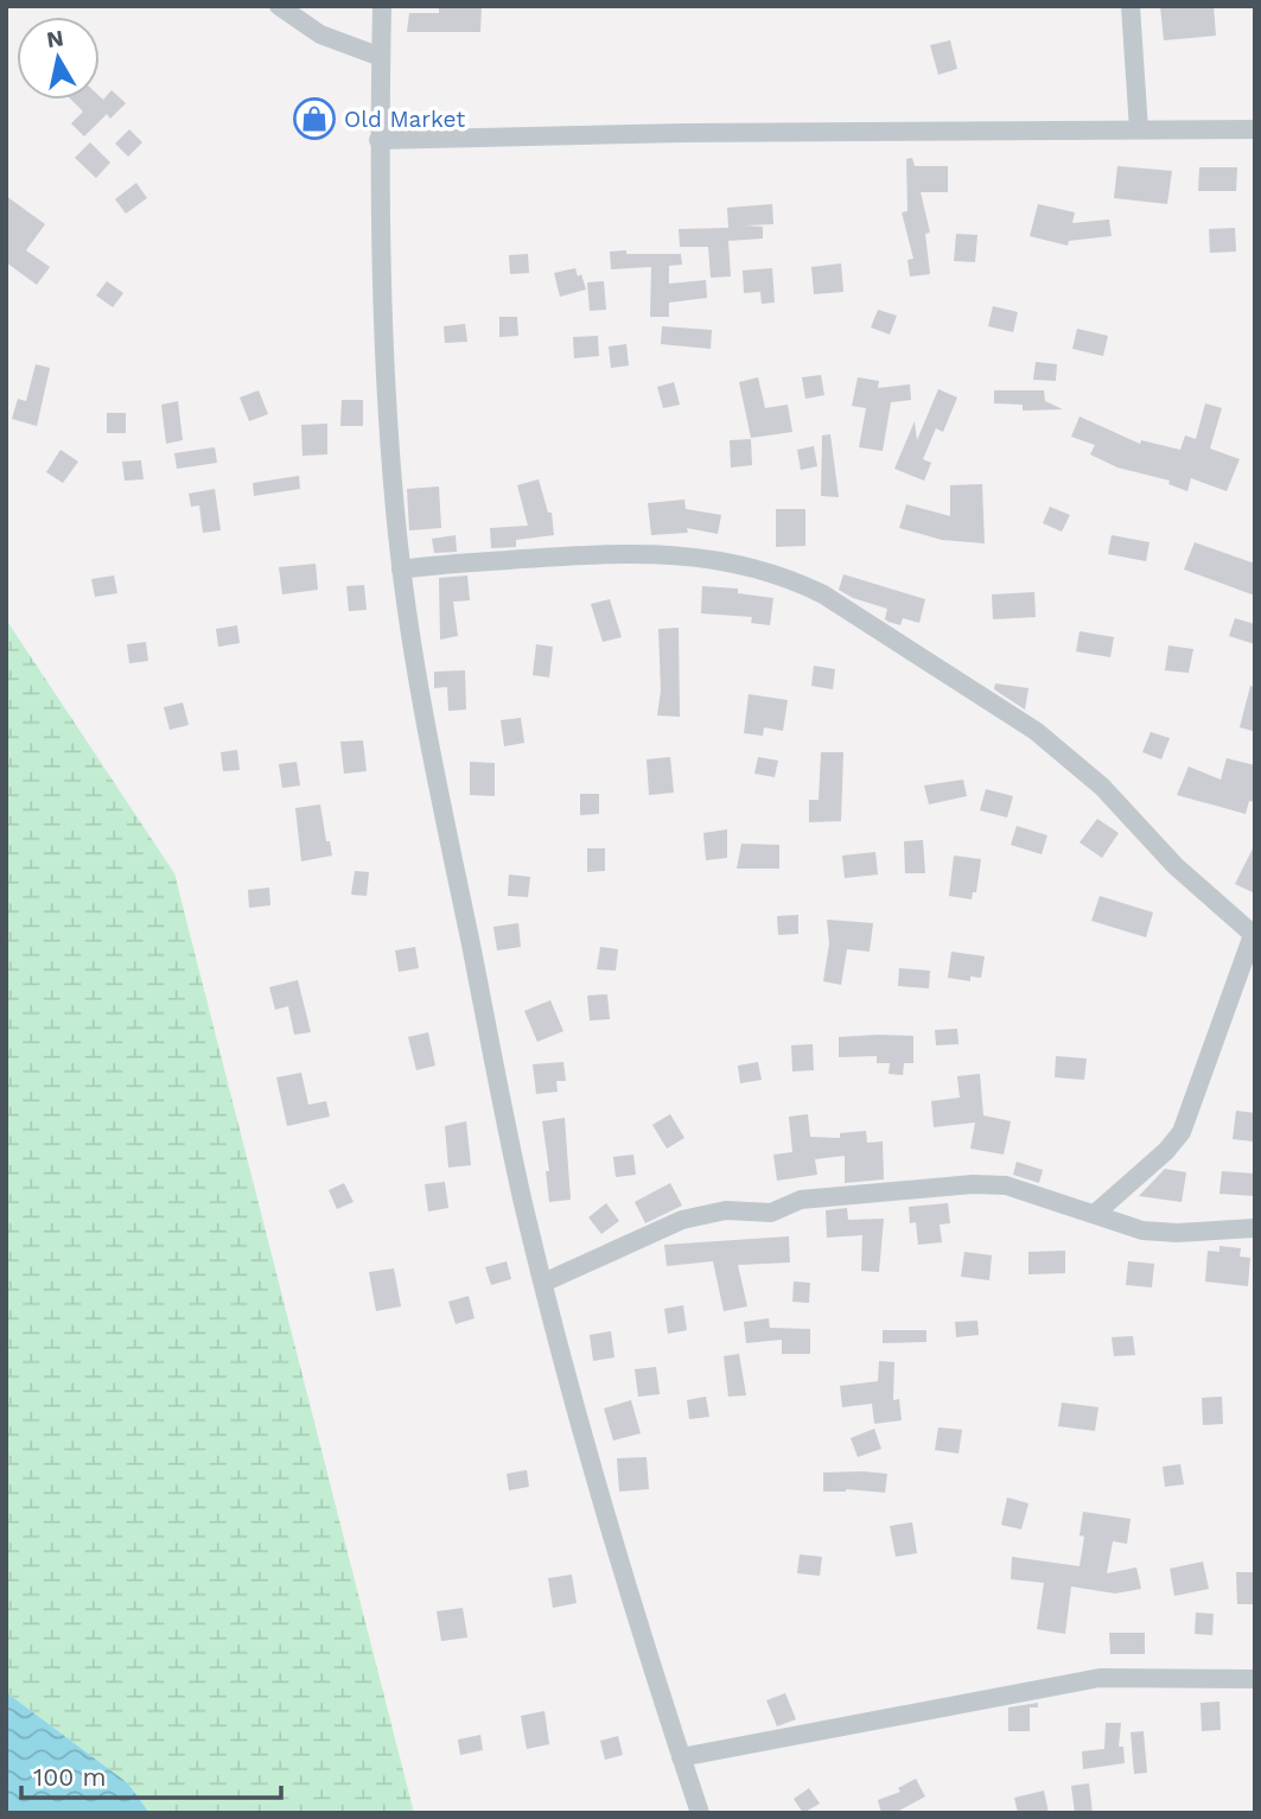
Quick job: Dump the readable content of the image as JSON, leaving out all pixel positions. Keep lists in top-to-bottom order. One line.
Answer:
{"places":{"shop":["Old Market"]},"scale_bar":"100 m","north":"top"}
